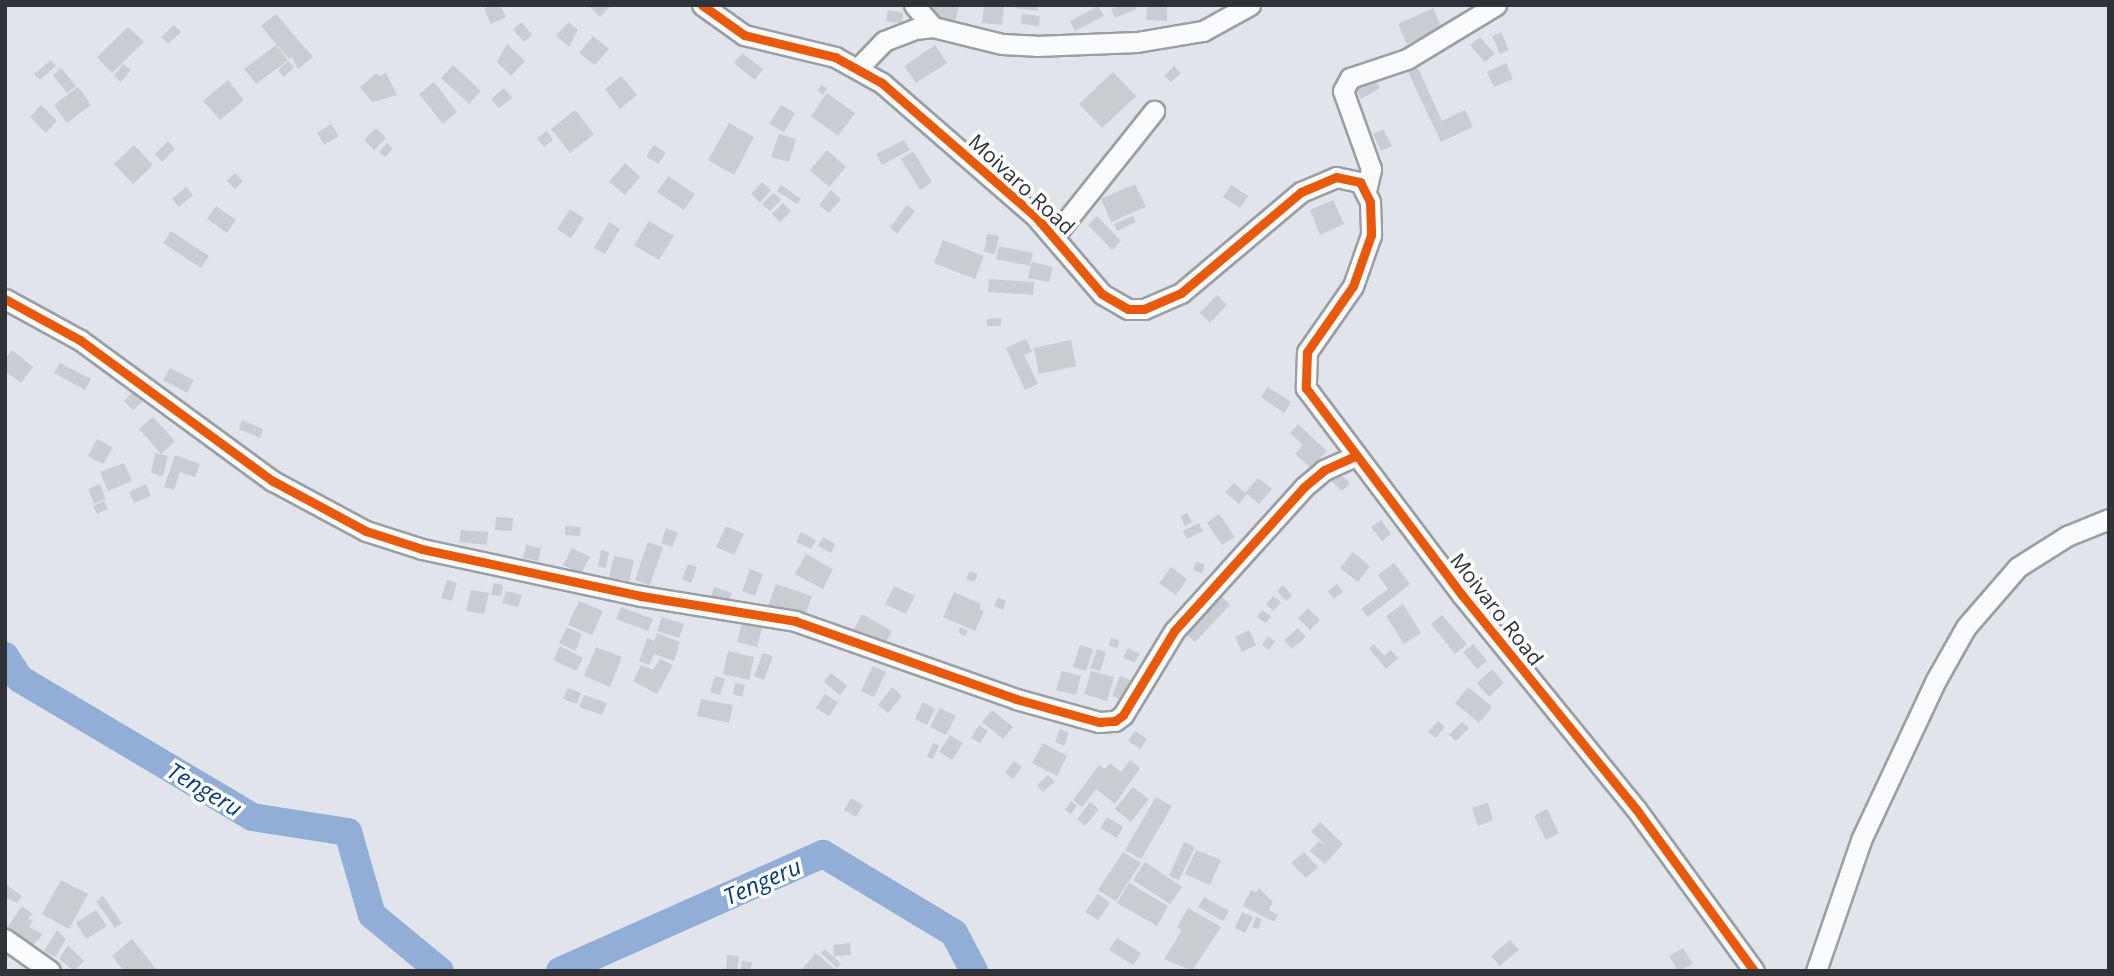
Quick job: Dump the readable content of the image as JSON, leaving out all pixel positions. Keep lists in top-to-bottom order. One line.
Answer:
{"streets":{"street":["Moivaro Road"]},"water":["Tengeru"]}
